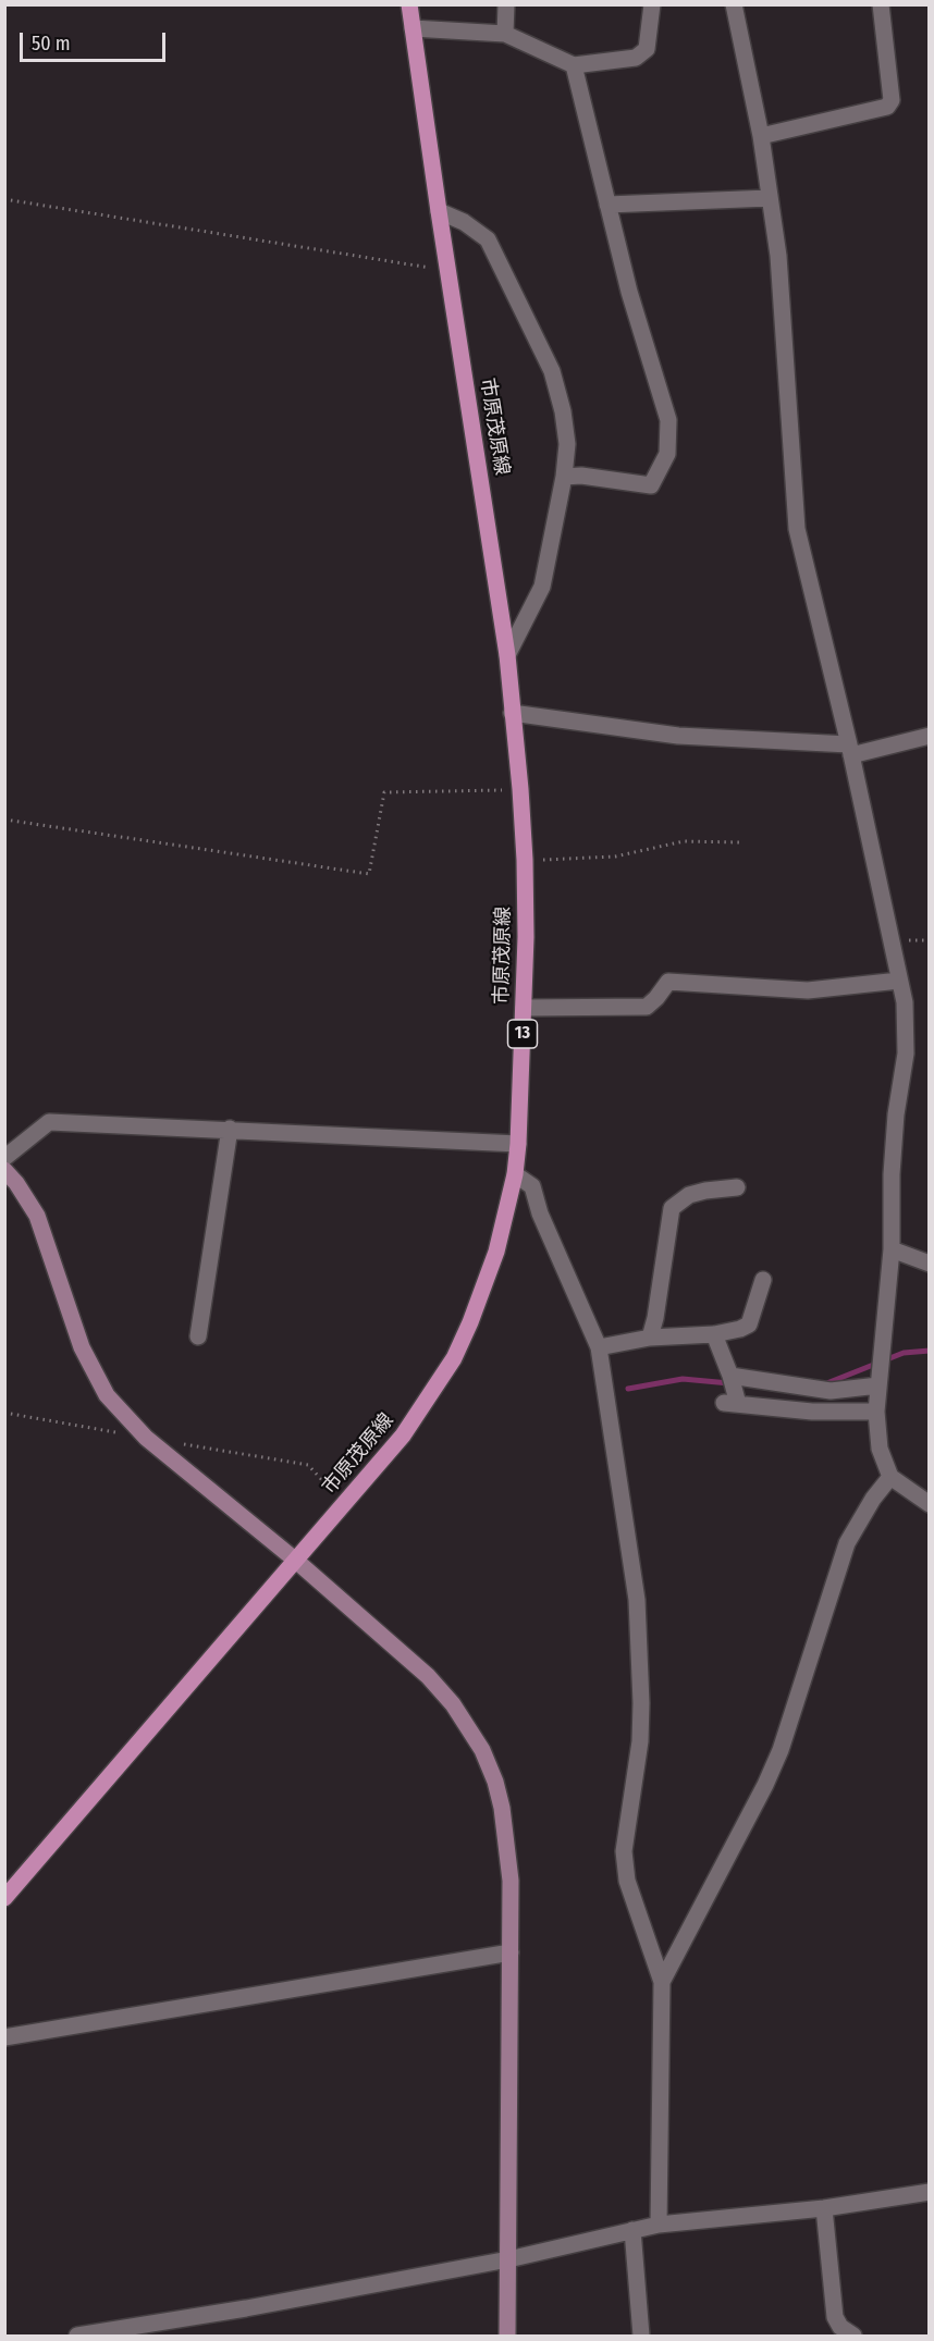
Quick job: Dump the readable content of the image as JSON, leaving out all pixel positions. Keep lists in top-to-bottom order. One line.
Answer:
{"streets":{"main road":["市原茂原線","13"]},"scale_bar":"50 m"}
